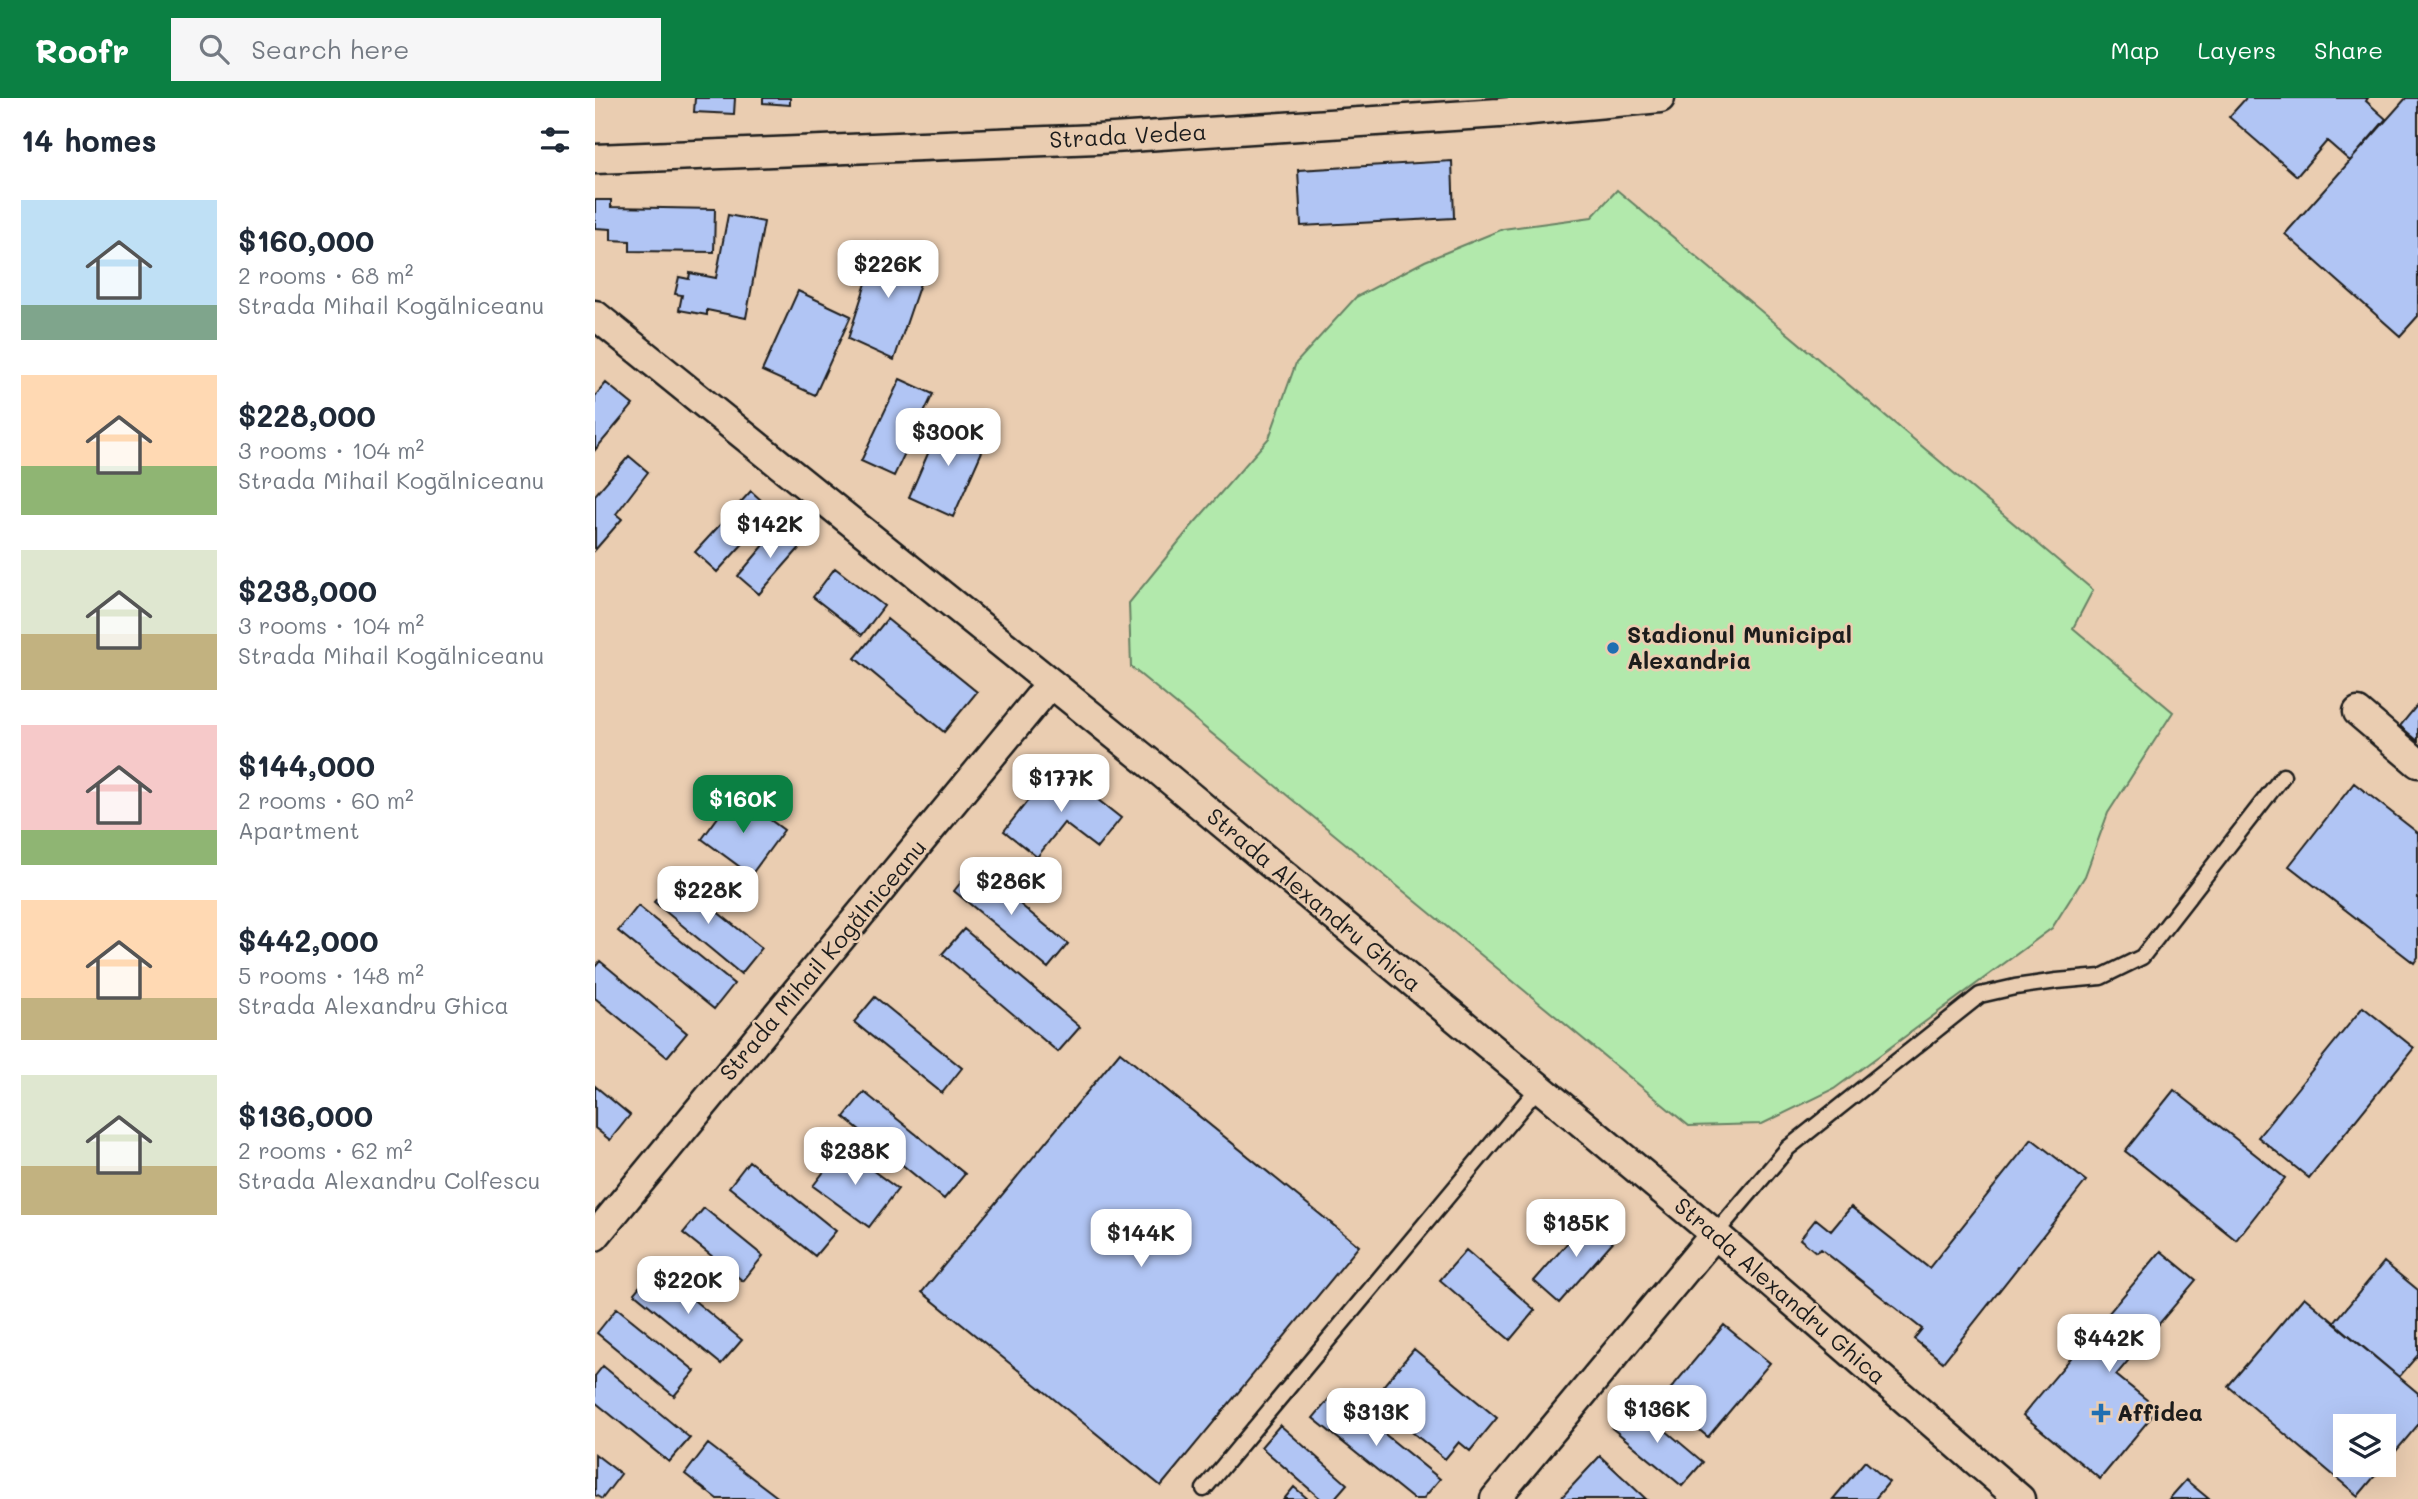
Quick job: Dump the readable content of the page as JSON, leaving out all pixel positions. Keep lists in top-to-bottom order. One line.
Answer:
{"streets":{"street":["Strada Vedea","Strada Alexandru Ghica","Strada Mihail Kogălniceanu"]},"crossings":[["Strada Alexandru Ghica","Strada Mihail Kogălniceanu"]],"places":{"other":["Stadionul Municipal Alexandria"],"health":["Affidea"]},"page":{"header":"Roofr","search":"Search here","nav":["Map","Layers","Share"],"heading":"14 homes","list":[{"name":"$160,000","note":"2 rooms · 68 m² · Strada Mihail Kogălniceanu"},{"name":"$228,000","note":"3 rooms · 104 m² · Strada Mihail Kogălniceanu"},{"name":"$238,000","note":"3 rooms · 104 m² · Strada Mihail Kogălniceanu"},{"name":"$144,000","note":"2 rooms · 60 m² · Apartment"},{"name":"$442,000","note":"5 rooms · 148 m² · Strada Alexandru Ghica"},{"name":"$136,000","note":"2 rooms · 62 m² · Strada Alexandru Colfescu"}],"price":["$226K","$300K","$142K","$177K","$160K","$286K","$228K","$238K","$185K","$144K","$220K","$442K","$136K","$313K"]}}
